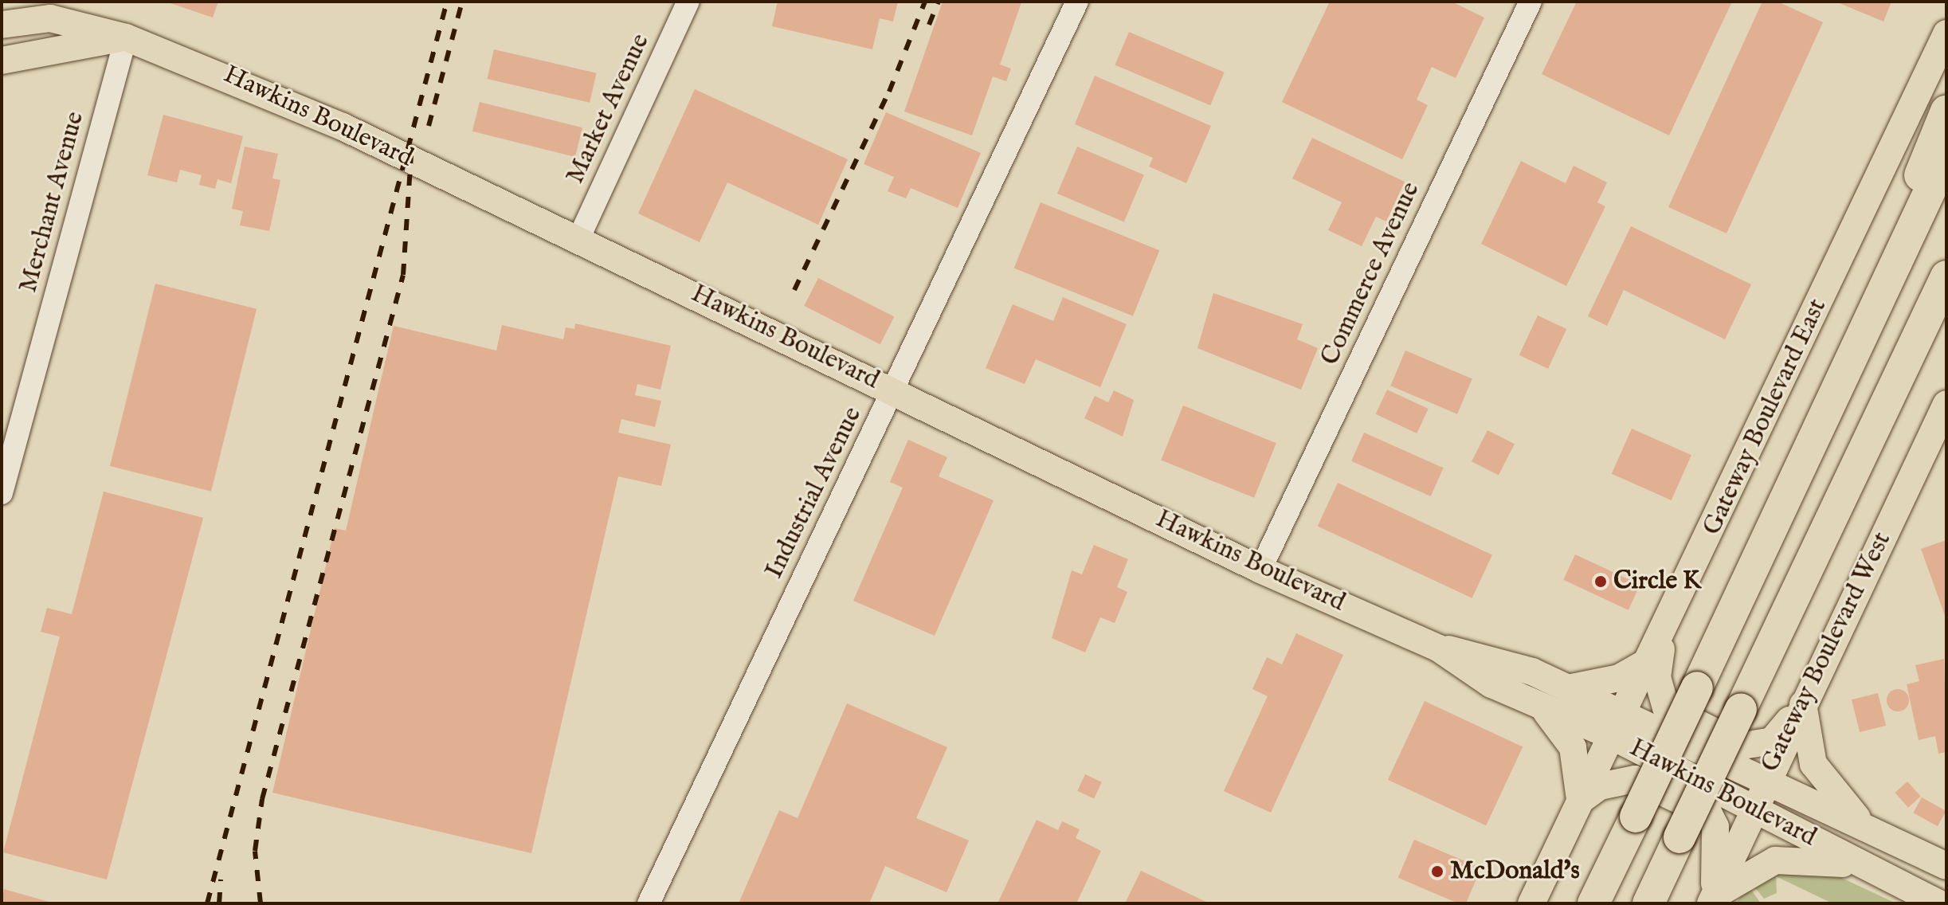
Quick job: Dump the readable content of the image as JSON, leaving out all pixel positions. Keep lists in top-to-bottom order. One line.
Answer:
{"streets":{"main road":["Hawkins Boulevard","Gateway Boulevard East","Gateway Boulevard West"],"street":["Market Avenue","Merchant Avenue","Commerce Avenue","Industrial Avenue"]},"crossings":[["Market Avenue","Hawkins Boulevard"],["Hawkins Boulevard","Merchant Avenue"],["Hawkins Boulevard","Commerce Avenue"],["Hawkins Boulevard","Gateway Boulevard East"],["Hawkins Boulevard","Industrial Avenue"],["Hawkins Boulevard","Gateway Boulevard West"]],"places":["Circle K","McDonald's"]}
